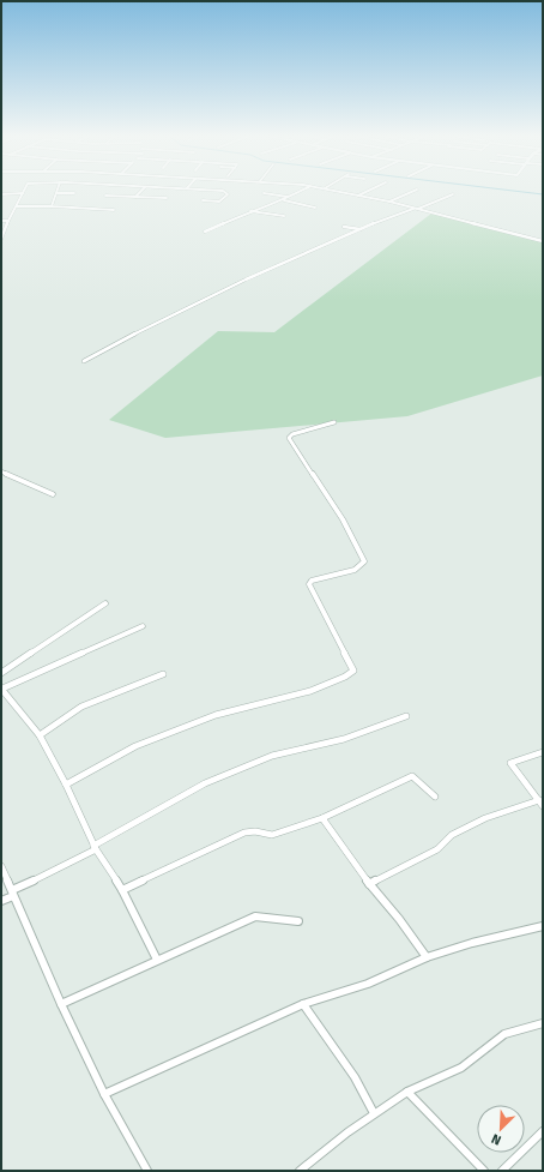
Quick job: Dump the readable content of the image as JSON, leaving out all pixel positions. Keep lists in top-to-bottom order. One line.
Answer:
{"north":"bottom left"}
